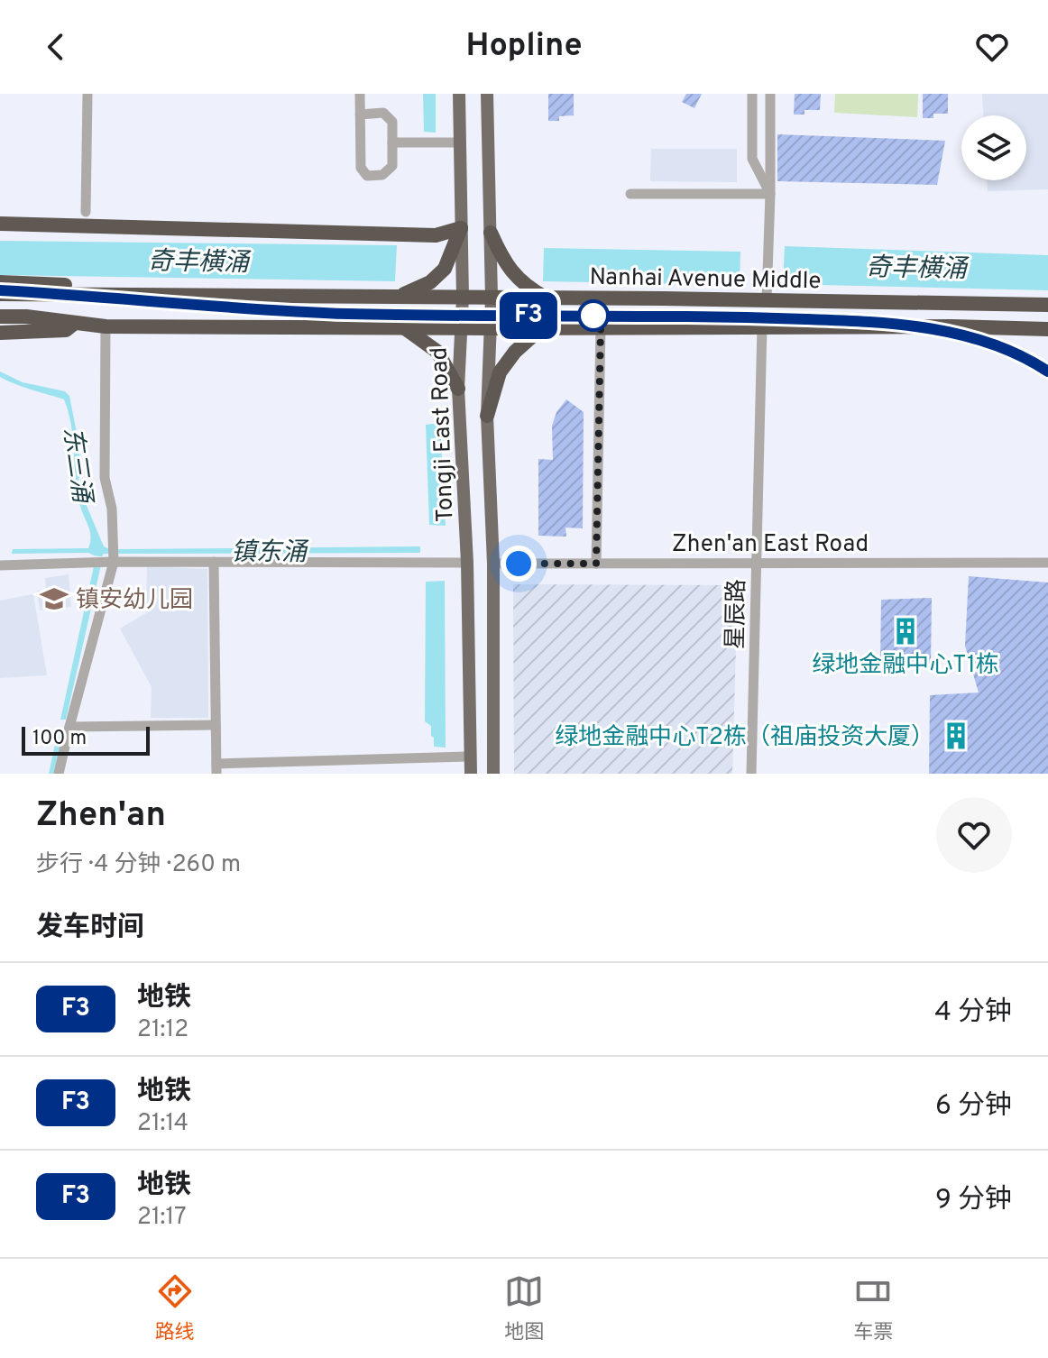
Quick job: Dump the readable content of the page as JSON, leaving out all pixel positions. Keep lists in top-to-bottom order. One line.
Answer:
{"streets":{"highway":["Nanhai Avenue Middle"],"main road":["Tongji East Road"],"street":["Zhen'an East Road","星辰路"]},"crossings":[["Nanhai Avenue Middle","Tongji East Road"],["Nanhai Avenue Middle","星辰路"],["Tongji East Road","Zhen'an East Road"],["Zhen'an East Road","星辰路"]],"water":["奇丰横涌","东三涌","镇东涌"],"places":{"school or university":["镇安幼儿园"],"building":["绿地金融中心T1栋","绿地金融中心T2栋（祖庙投资大厦）"]},"lines":["metro line F3"],"scale_bar":"100 m","page":{"header":"Hopline","on_map":"F3","scale":"100 m","heading":[["Zhen'an","步行 · 4 分钟 · 260 m"],"发车时间"],"list":[{"mark":"F3","name":"地铁","note":"21:12","value":"4 分钟"},{"mark":"F3","name":"地铁","note":"21:14","value":"6 分钟"},{"mark":"F3","name":"地铁","note":"21:17","value":"9 分钟"}],"tabs":["路线","地图","车票"]}}
